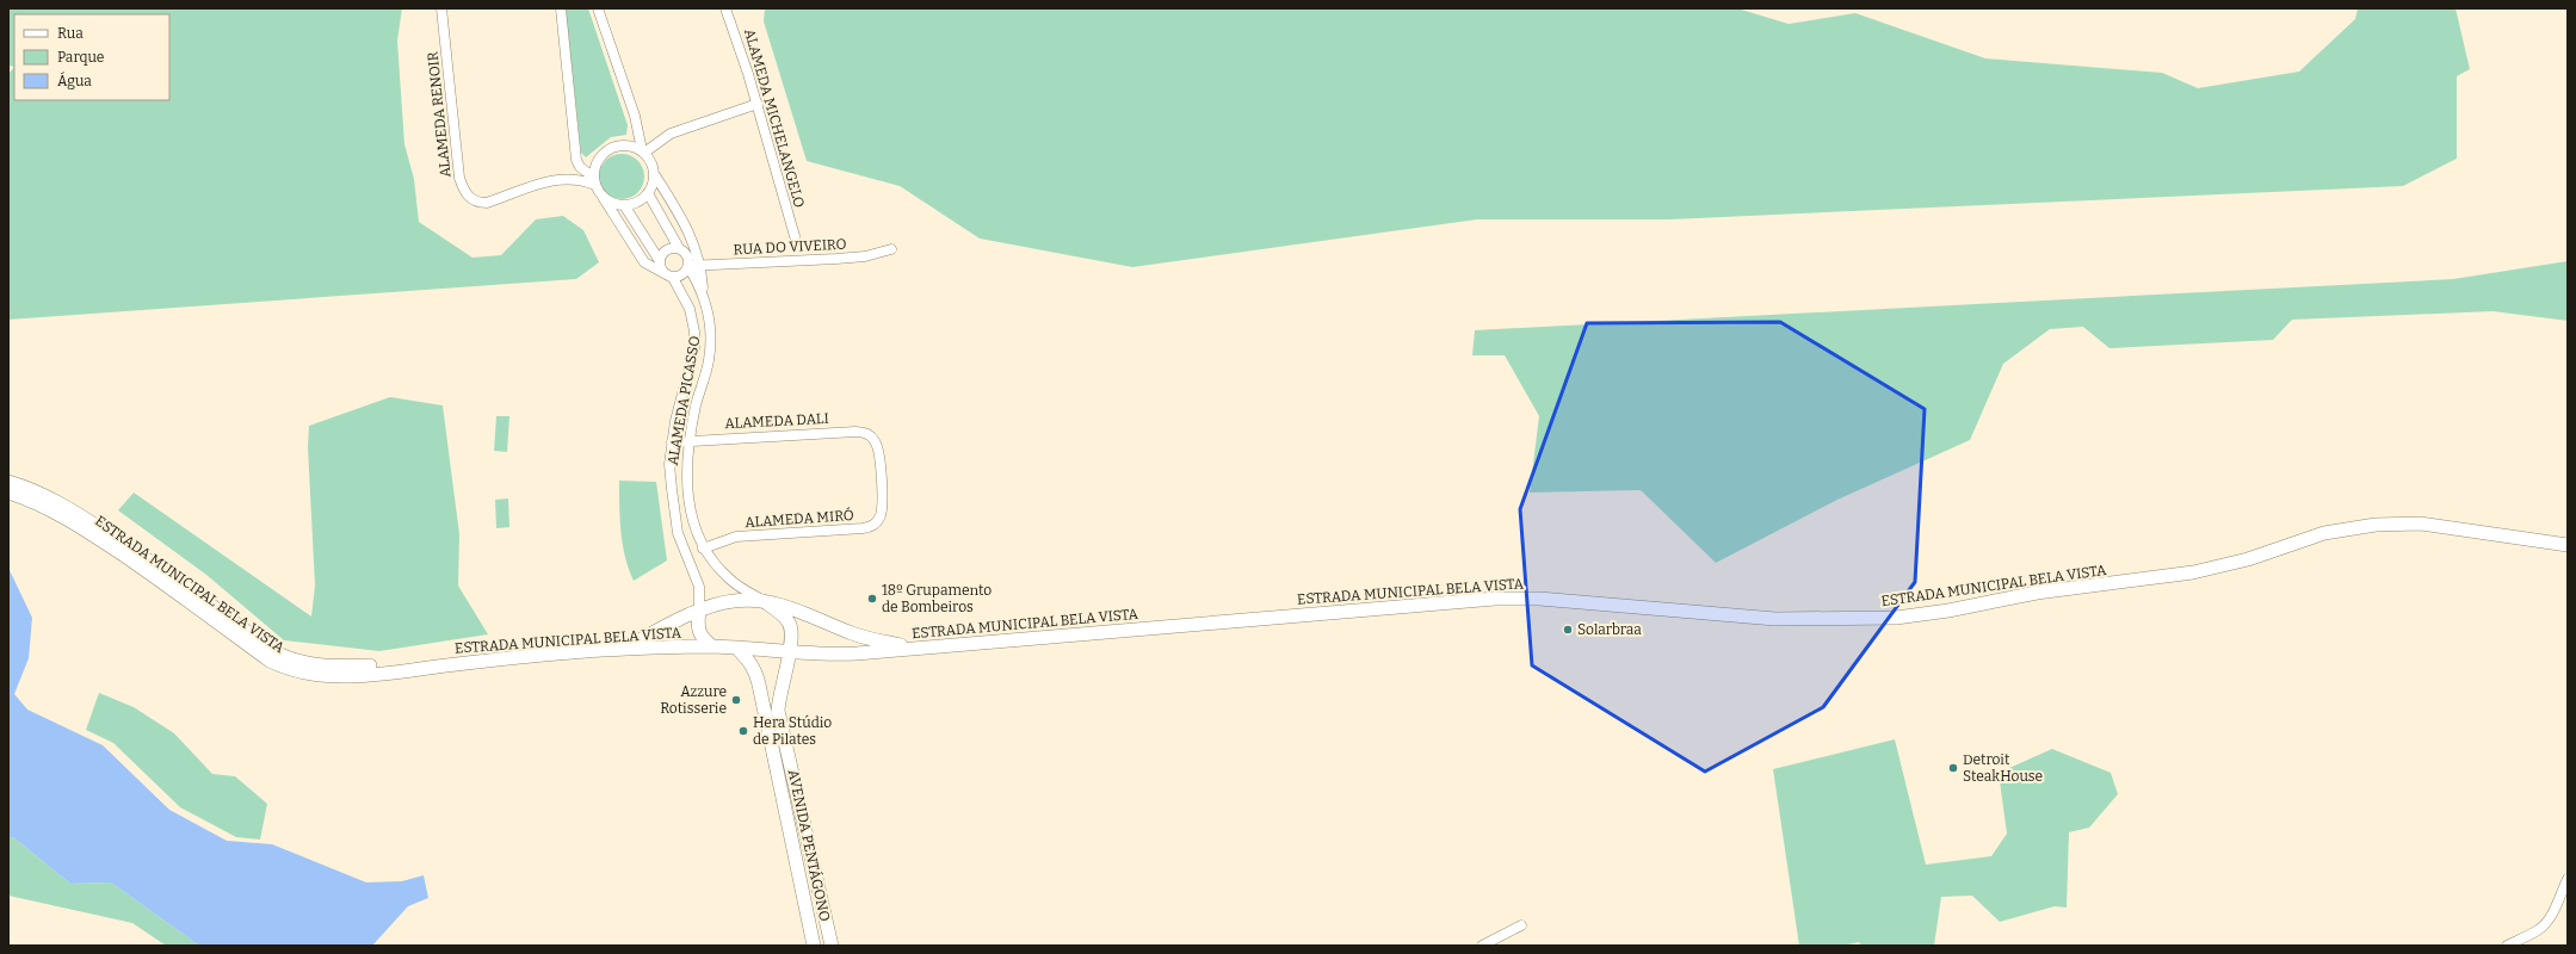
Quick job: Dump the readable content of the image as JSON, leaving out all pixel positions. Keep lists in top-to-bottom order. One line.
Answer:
{"streets":{"main road":["ALAMEDA PICASSO","ESTRADA MUNICIPAL BELA VISTA","AVENIDA PENTÁGONO"],"street":["ALAMEDA RENOIR","ALAMEDA MICHELANGELO","RUA DO VIVEIRO","ALAMEDA DALI","ALAMEDA MIRÓ"]},"crossings":[["ALAMEDA RENOIR","ALAMEDA PICASSO"],["RUA DO VIVEIRO","ALAMEDA PICASSO"],["ALAMEDA PICASSO","ALAMEDA DALI"],["ALAMEDA PICASSO","ALAMEDA MIRÓ"],["ALAMEDA PICASSO","ESTRADA MUNICIPAL BELA VISTA"],["ALAMEDA PICASSO","AVENIDA PENTÁGONO"],["ALAMEDA DALI","ALAMEDA MIRÓ"],["ESTRADA MUNICIPAL BELA VISTA","AVENIDA PENTÁGONO"]],"places":["18º Grupamento de Bombeiros","Solarbraa","Azzure Rotisserie","Hera Stúdio de Pilates","Detroit SteakHouse"],"legend":["Rua","Parque","Água"]}
